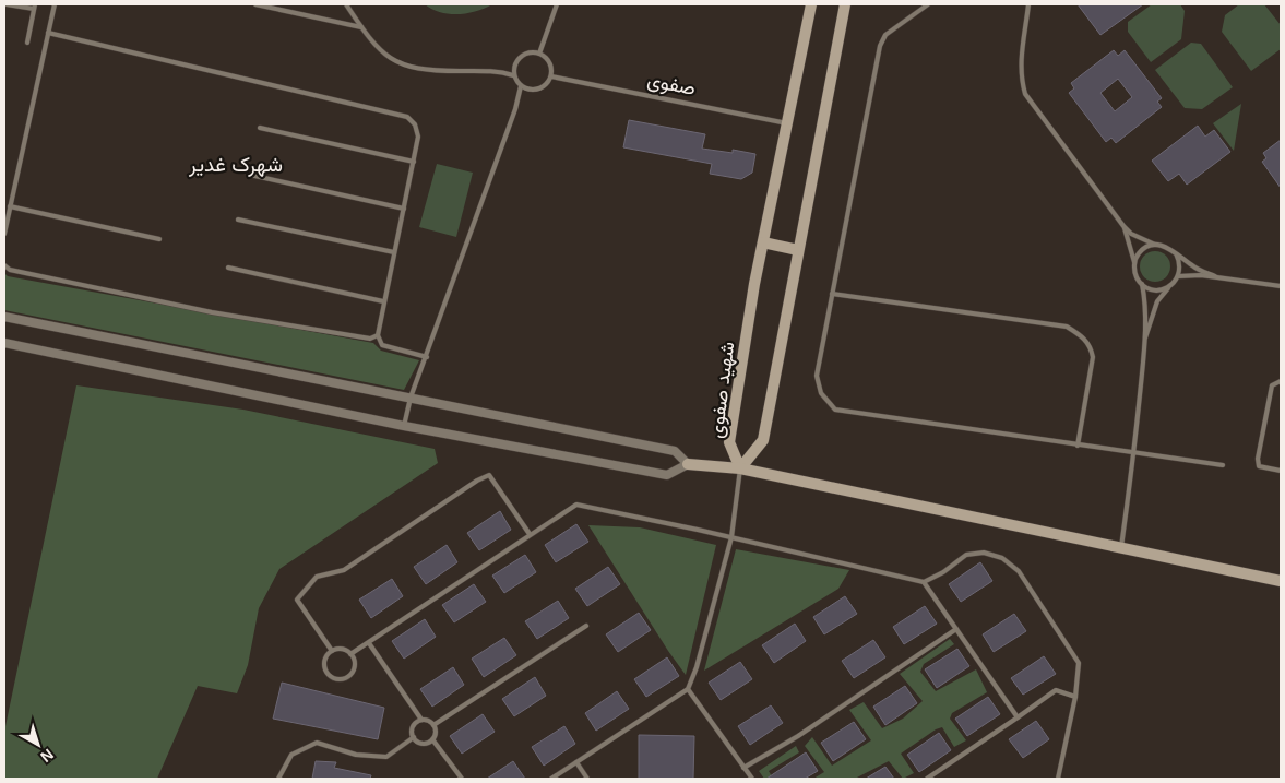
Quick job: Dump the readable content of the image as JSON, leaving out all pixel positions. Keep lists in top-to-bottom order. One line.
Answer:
{"streets":{"street":["شهید صفوی"],"lane":["صفوی"]},"crossings":[["صفوی","شهید صفوی"]],"districts":["شهرک غدیر"],"north":"bottom right"}
